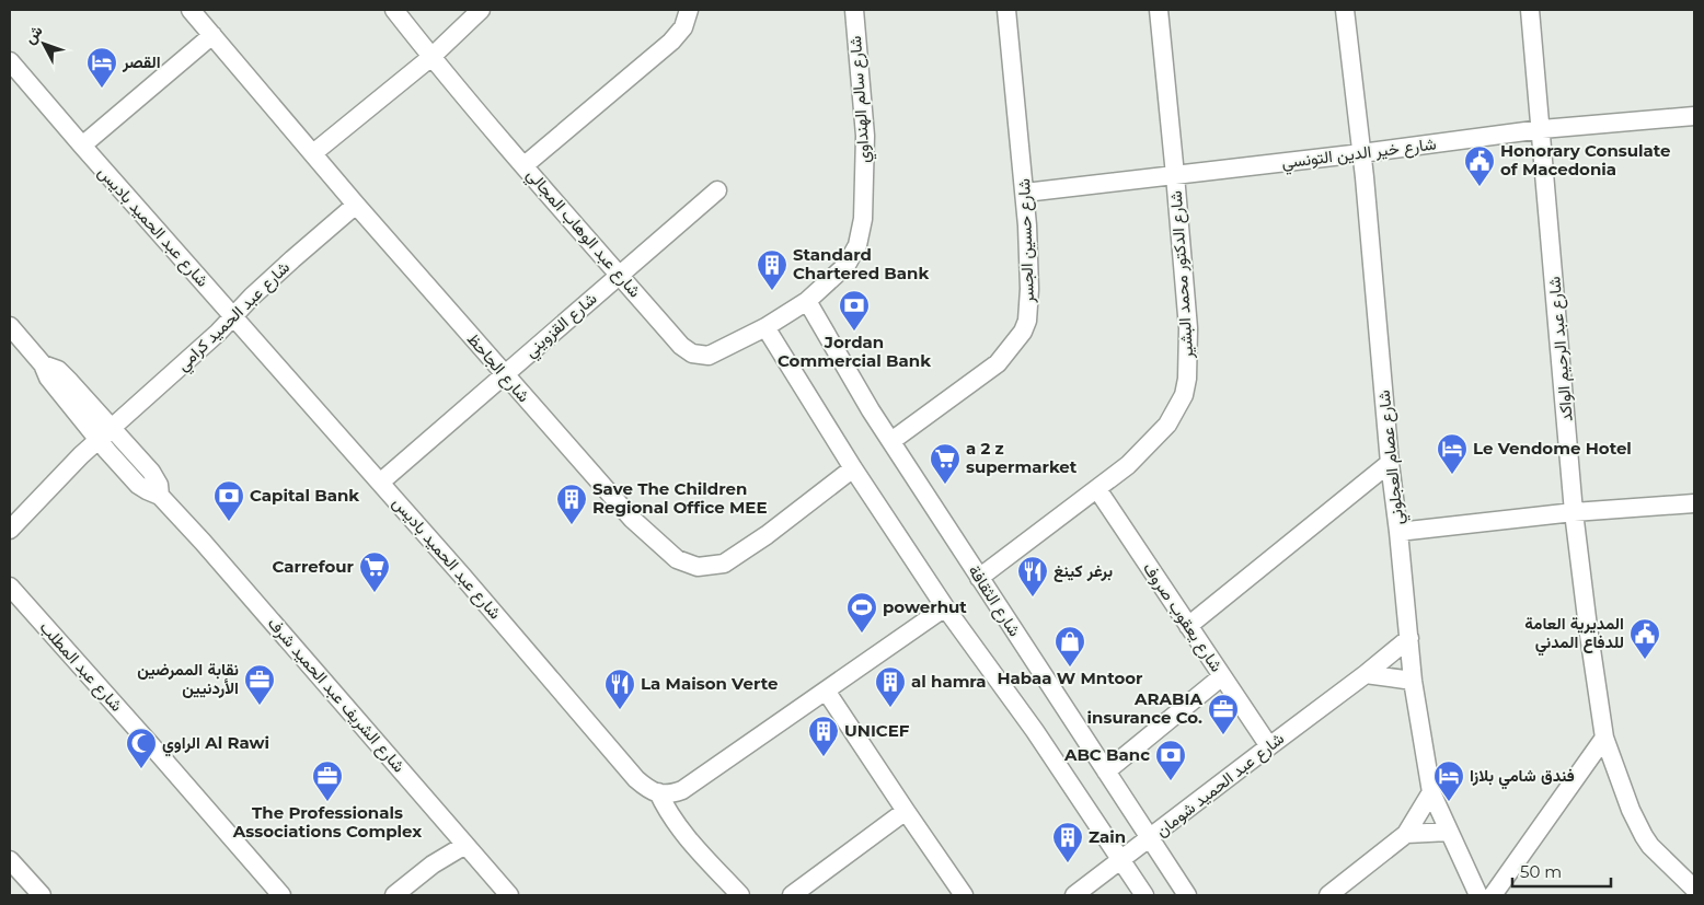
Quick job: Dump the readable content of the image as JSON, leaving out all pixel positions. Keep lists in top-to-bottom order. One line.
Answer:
{"streets":{"street":["شارع سالم الهنداوي","شارع خير الدين التونسي","شارع عبد الحميد باديس","شارع عبد الوهاب المجالي","شارع حسين الجسر","شارع الدكتور محمد البشير","شارع عبد الحميد كرامي","شارع القزويني","شارع عبد الرحيم الواكد","شارع الجاحظ","شارع عصام العجلوني","شارع الثقافة","شارع يعقوب صروف","شارع عبد المطلب","شارع الشريف عبد الحميد شرف","شارع عبد الحميد شومان"]},"crossings":[["شارع سالم الهنداوي","شارع عبد الوهاب المجالي"],["شارع سالم الهنداوي","شارع الثقافة"],["شارع خير الدين التونسي","شارع حسين الجسر"],["شارع خير الدين التونسي","شارع الدكتور محمد البشير"],["شارع خير الدين التونسي","شارع عبد الرحيم الواكد"],["شارع خير الدين التونسي","شارع عصام العجلوني"],["شارع عبد الحميد باديس","شارع عبد الحميد كرامي"],["شارع عبد الحميد باديس","شارع القزويني"],["شارع عبد الوهاب المجالي","شارع القزويني"],["شارع عبد الوهاب المجالي","شارع الثقافة"],["شارع حسين الجسر","شارع الثقافة"],["شارع الدكتور محمد البشير","شارع الثقافة"],["شارع الدكتور محمد البشير","شارع يعقوب صروف"],["شارع عبد الحميد كرامي","شارع الجاحظ"],["شارع عبد الحميد كرامي","شارع الشريف عبد الحميد شرف"],["شارع القزويني","شارع الجاحظ"],["شارع عصام العجلوني","شارع عبد الحميد شومان"],["شارع الثقافة","شارع عبد الحميد شومان"],["شارع يعقوب صروف","شارع عبد الحميد شومان"]],"places":{"hotel":["القصر","Le Vendome Hotel","فندق شامي بلازا"],"public building":["Honorary Consulate of Macedonia","المديرية العامة للدفاع المدني"],"building":["Standard Chartered Bank","Save The Children Regional Office MEE","al hamra","UNICEF","Zain"],"bank":["Jordan Commercial Bank","Capital Bank","ABC Banc"],"supermarket":["a 2 z supermarket","Carrefour"],"restaurant":["برغر كينغ","La Maison Verte"],"sports":["powerhut"],"shop":["Habaa W Mntoor"],"office":["نقابة الممرضين الأردنيين","ARABIA insurance Co.","The Professionals Associations Complex"],"mosque":["الراوي Al Rawi"]},"scale_bar":"50 m","north":"top left"}
